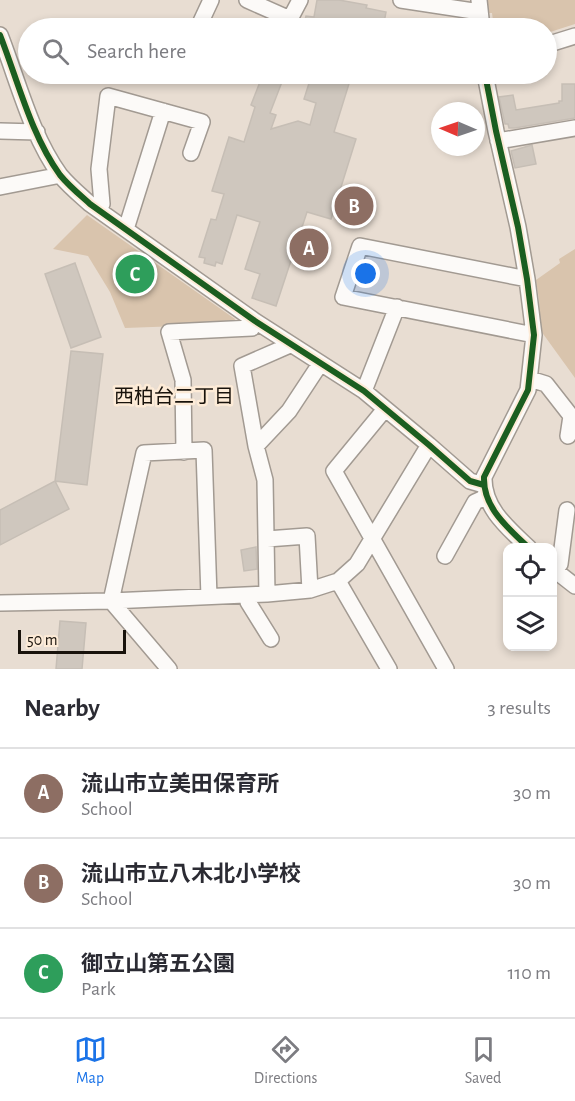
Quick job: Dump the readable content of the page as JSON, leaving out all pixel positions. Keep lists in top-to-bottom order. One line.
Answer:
{"districts":["西柏台二丁目"],"scale_bar":"50 m","north":"left","page":{"search":"Search here","pins":["B","A","C"],"scale":"50 m","heading":["Nearby","3 results"],"list":[{"mark":"A","name":"流山市立美田保育所","note":"School","value":"30 m"},{"mark":"B","name":"流山市立八木北小学校","note":"School","value":"30 m"},{"mark":"C","name":"御立山第五公園","note":"Park","value":"110 m"}],"nav":["Map","Directions","Saved"]}}
